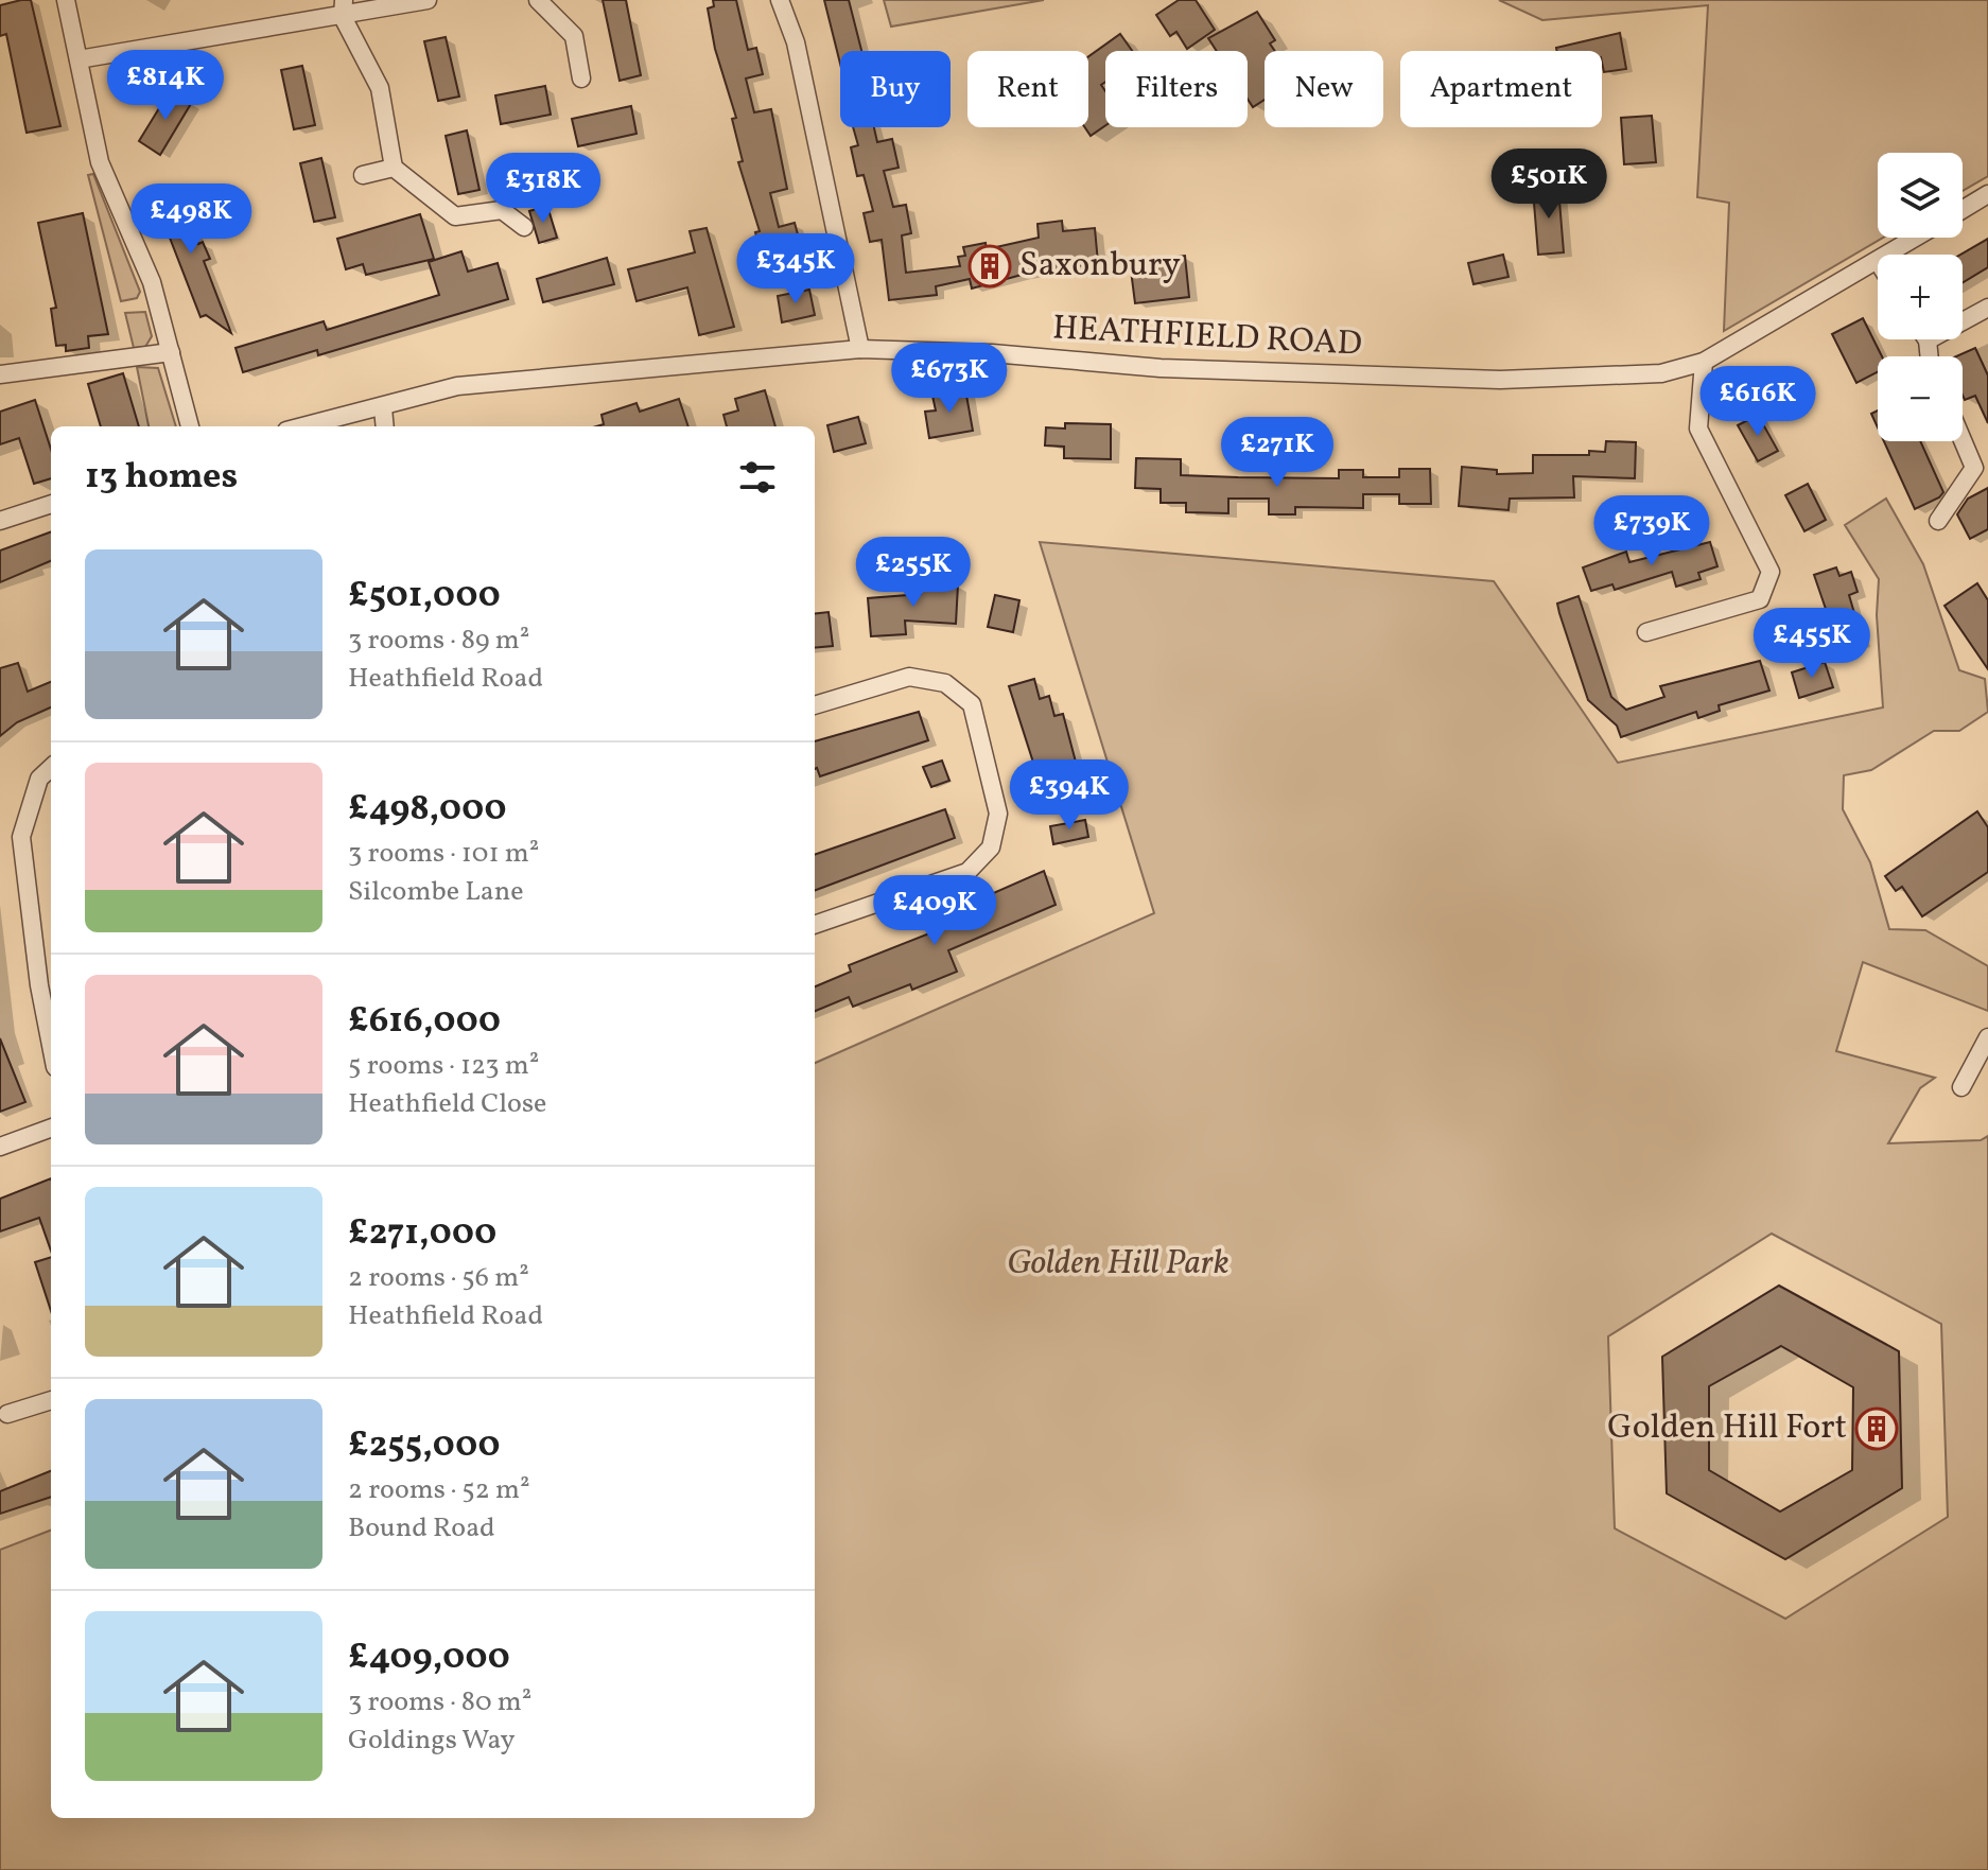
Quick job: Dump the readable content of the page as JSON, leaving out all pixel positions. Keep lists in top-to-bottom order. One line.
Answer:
{"streets":{"street":["HEATHFIELD ROAD"]},"parks":["Golden Hill Park"],"places":{"building":["Saxonbury","Golden Hill Fort"]},"page":{"price":["£814K","£501K","£318K","£498K","£345K","£673K","£616K","£271K","£739K","£255K","£455K","£394K","£409K"],"chip":["Buy","Rent","Filters","New","Apartment"],"map_buttons":["+","−"],"heading":"13 homes","list":[{"name":"£501,000","note":"3 rooms · 89 m² · Heathfield Road"},{"name":"£498,000","note":"3 rooms · 101 m² · Silcombe Lane"},{"name":"£616,000","note":"5 rooms · 123 m² · Heathfield Close"},{"name":"£271,000","note":"2 rooms · 56 m² · Heathfield Road"},{"name":"£255,000","note":"2 rooms · 52 m² · Bound Road"},{"name":"£409,000","note":"3 rooms · 80 m² · Goldings Way"}]}}
